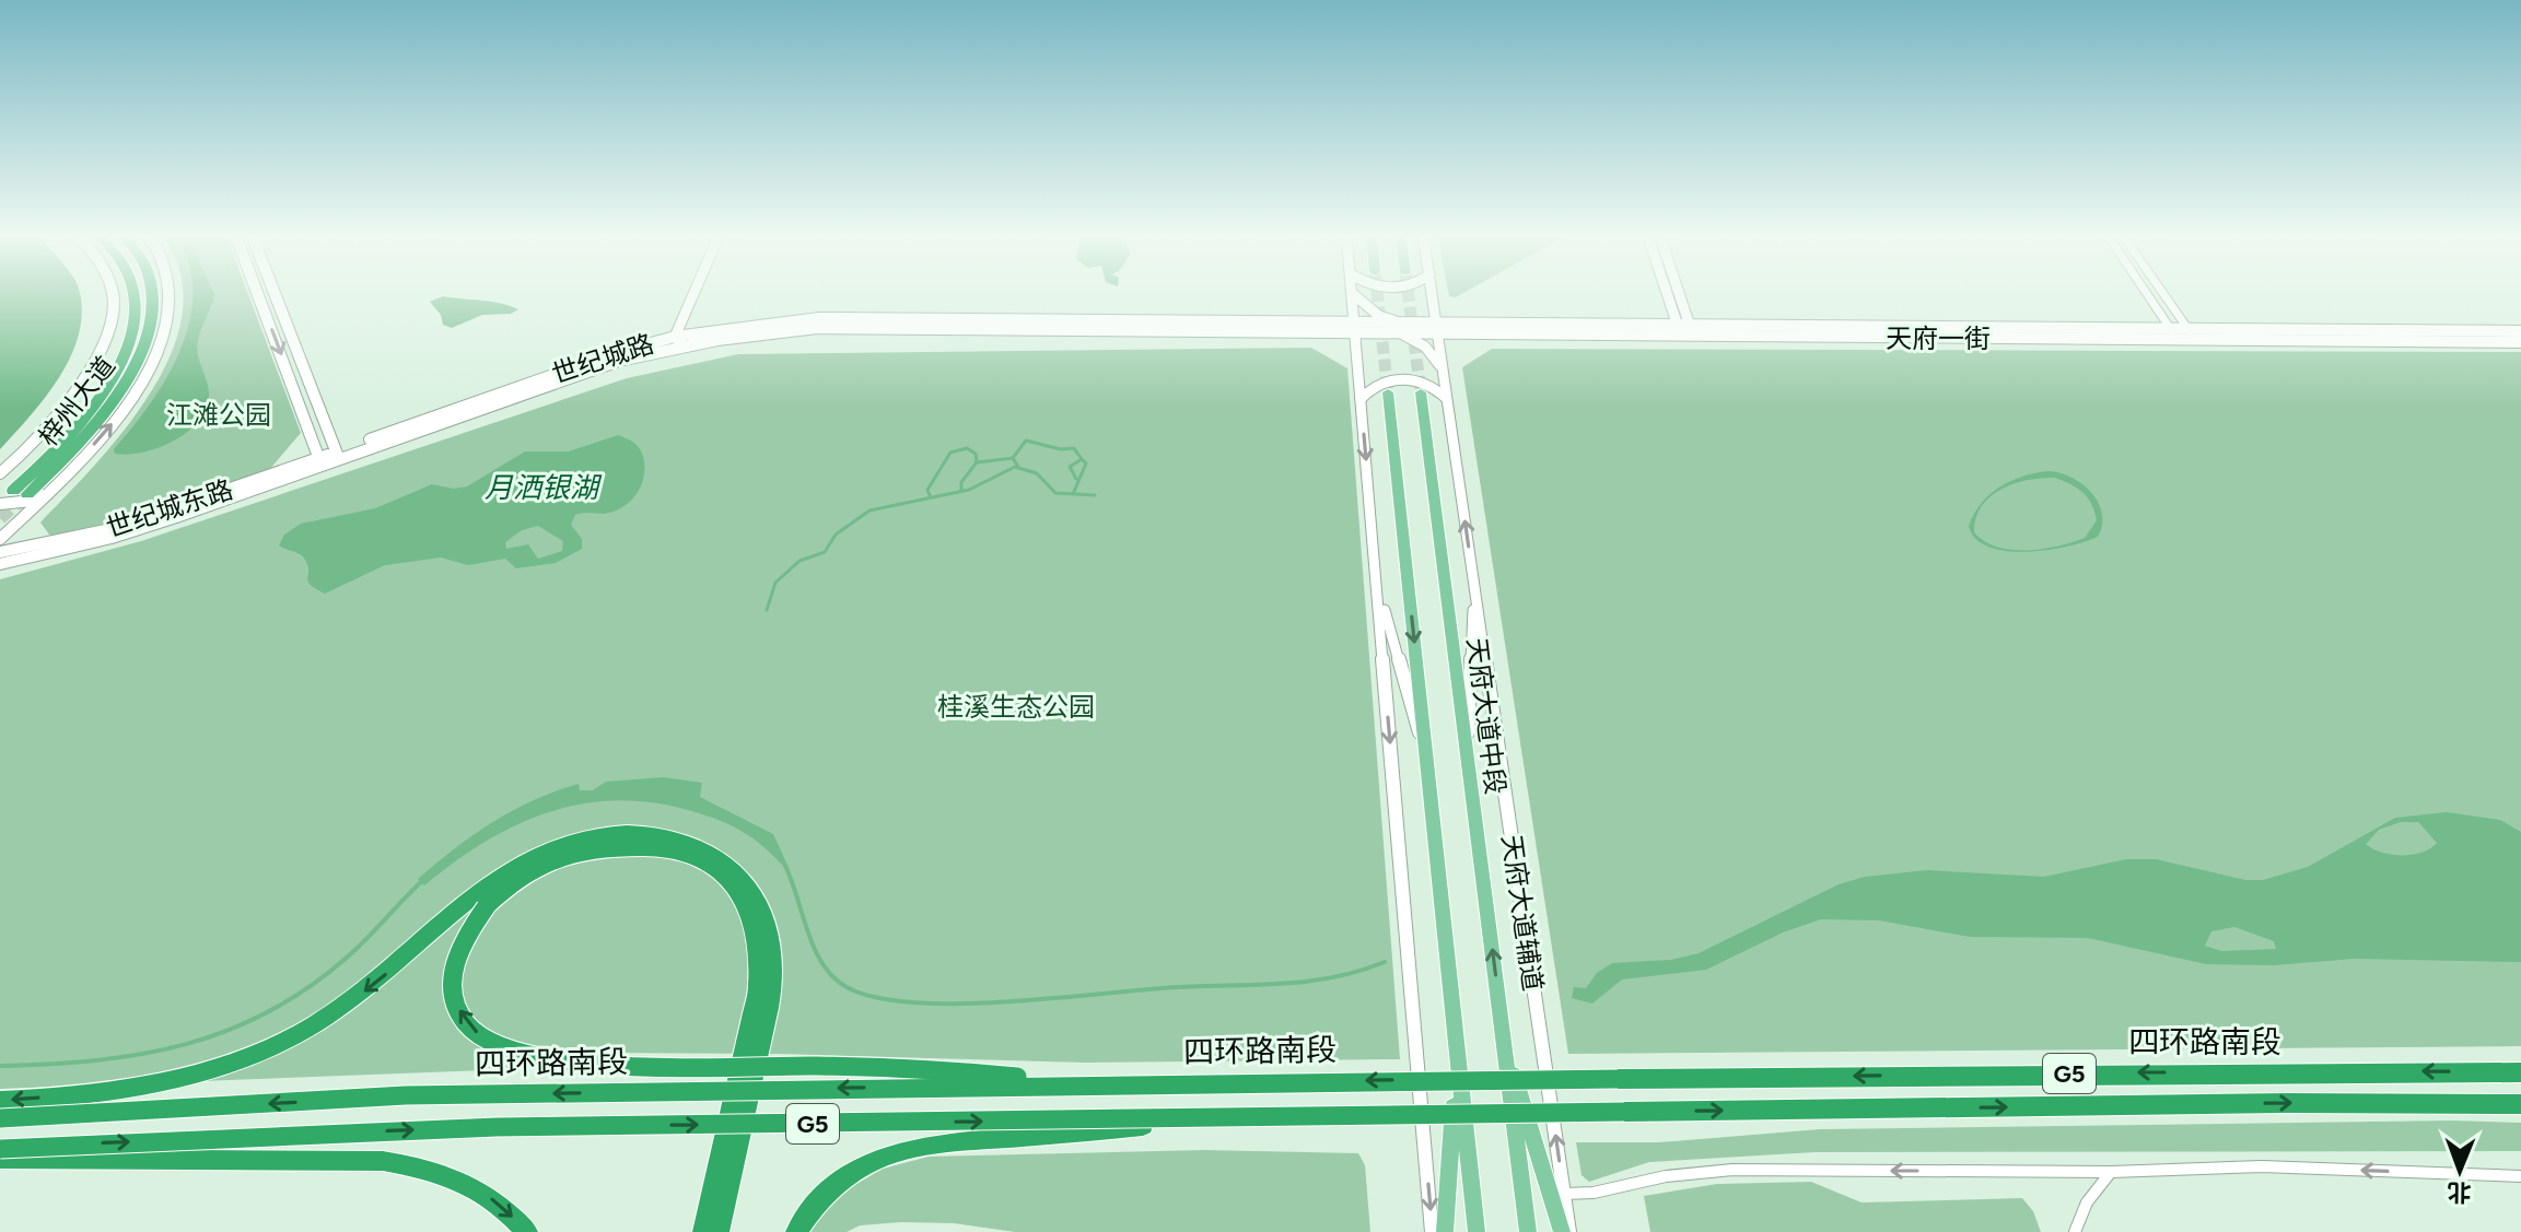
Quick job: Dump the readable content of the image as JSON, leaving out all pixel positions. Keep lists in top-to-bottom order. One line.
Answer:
{"streets":{"highway":["梓州大道","四环路南段","G5"],"main road":["天府一街","世纪城路","世纪城东路","天府大道中段"],"street":["天府大道辅道"]},"crossings":[["天府一街","世纪城路"],["天府一街","天府大道辅道"],["世纪城路","世纪城东路"]],"water":["月洒银湖"],"parks":["江滩公园","桂溪生态公园"],"north":"bottom"}
